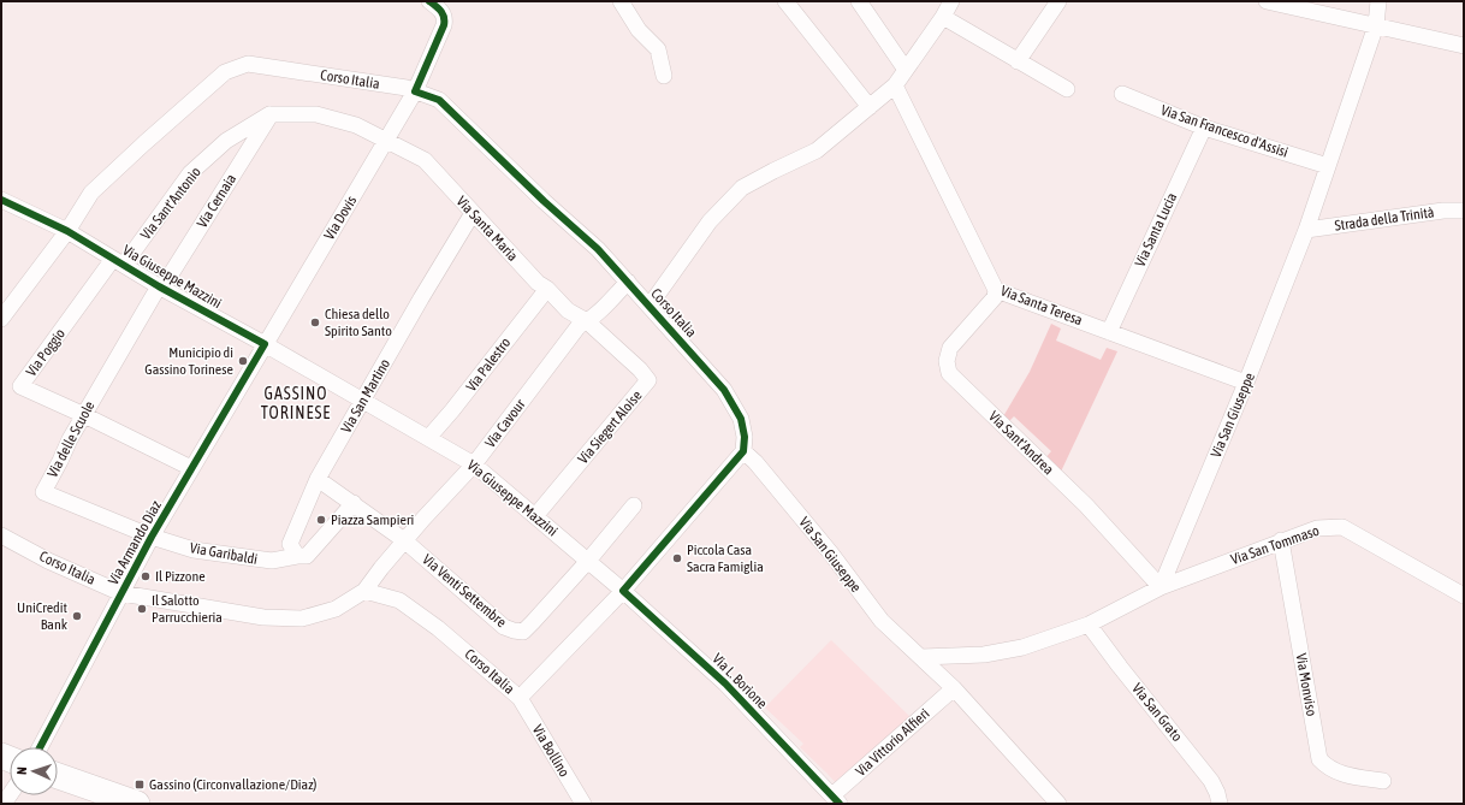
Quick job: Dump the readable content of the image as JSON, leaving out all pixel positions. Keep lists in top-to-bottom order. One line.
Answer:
{"streets":{"street":["Corso Italia","Via San Francesco d'Assisi","Via Cernaia","Via Sant'Antonio","Via Dovis","Strada della Trinità","Via Santa Maria","Via Santa Lucia","Via Giuseppe Mazzini","Via Santa Teresa","Via Poggio","Via Palestro","Via San Martino","Via San Giuseppe","Via Cavour","Via Siegert Aloise","Via delle Scuole","Via Sant'Andrea","Via Armando Diaz","Via San Tommaso","Via Garibaldi","Via Venti Settembre","Via L. Borione","Via Monviso","Via San Grato","Via Vittorio Alfieri","Via Bollino"]},"crossings":[["Corso Italia","Via Dovis"],["Corso Italia","Via Giuseppe Mazzini"],["Corso Italia","Via San Giuseppe"],["Corso Italia","Via Cavour"],["Corso Italia","Via Armando Diaz"],["Corso Italia","Via L. Borione"],["Corso Italia","Via Bollino"],["Via San Francesco d'Assisi","Via Santa Lucia"],["Via San Francesco d'Assisi","Via San Giuseppe"],["Via Cernaia","Via Sant'Antonio"],["Via Cernaia","Via Santa Maria"],["Via Cernaia","Via Giuseppe Mazzini"],["Via Cernaia","Via delle Scuole"],["Via Sant'Antonio","Via Santa Maria"],["Via Sant'Antonio","Via Giuseppe Mazzini"],["Via Sant'Antonio","Via Poggio"],["Via Dovis","Via Santa Maria"],["Via Dovis","Via Giuseppe Mazzini"],["Via Dovis","Via Armando Diaz"],["Strada della Trinità","Via San Giuseppe"],["Via Santa Maria","Via Palestro"],["Via Santa Maria","Via San Martino"],["Via Santa Maria","Via Cavour"],["Via Santa Maria","Via Siegert Aloise"],["Via Santa Lucia","Via Santa Teresa"],["Via Giuseppe Mazzini","Via Poggio"],["Via Giuseppe Mazzini","Via Palestro"],["Via Giuseppe Mazzini","Via San Martino"],["Via Giuseppe Mazzini","Via Cavour"],["Via Giuseppe Mazzini","Via Siegert Aloise"],["Via Giuseppe Mazzini","Via delle Scuole"],["Via Giuseppe Mazzini","Via Armando Diaz"],["Via Giuseppe Mazzini","Via Venti Settembre"],["Via Giuseppe Mazzini","Via L. Borione"],["Via Santa Teresa","Via San Giuseppe"],["Via Santa Teresa","Via Sant'Andrea"],["Via Poggio","Via delle Scuole"],["Via Poggio","Via Armando Diaz"],["Via San Giuseppe","Via Sant'Andrea"],["Via San Giuseppe","Via San Tommaso"],["Via San Giuseppe","Via Vittorio Alfieri"],["Via Cavour","Via Siegert Aloise"],["Via Cavour","Via Venti Settembre"],["Via delle Scuole","Via Armando Diaz"],["Via delle Scuole","Via Garibaldi"],["Via Sant'Andrea","Via San Tommaso"],["Via Armando Diaz","Via Garibaldi"],["Via San Tommaso","Via Monviso"],["Via L. Borione","Via Vittorio Alfieri"]],"districts":["GASSINO TORINESE"],"places":{"other":["Chiesa dello Spirito Santo","Municipio di Gassino Torinese","Piazza Sampieri","Piccola Casa Sacra Famiglia","Il Pizzone","Il Salotto Parrucchieria","UniCredit Bank"],"transit":["Gassino (Circonvallazione/Diaz)"]},"north":"left"}
